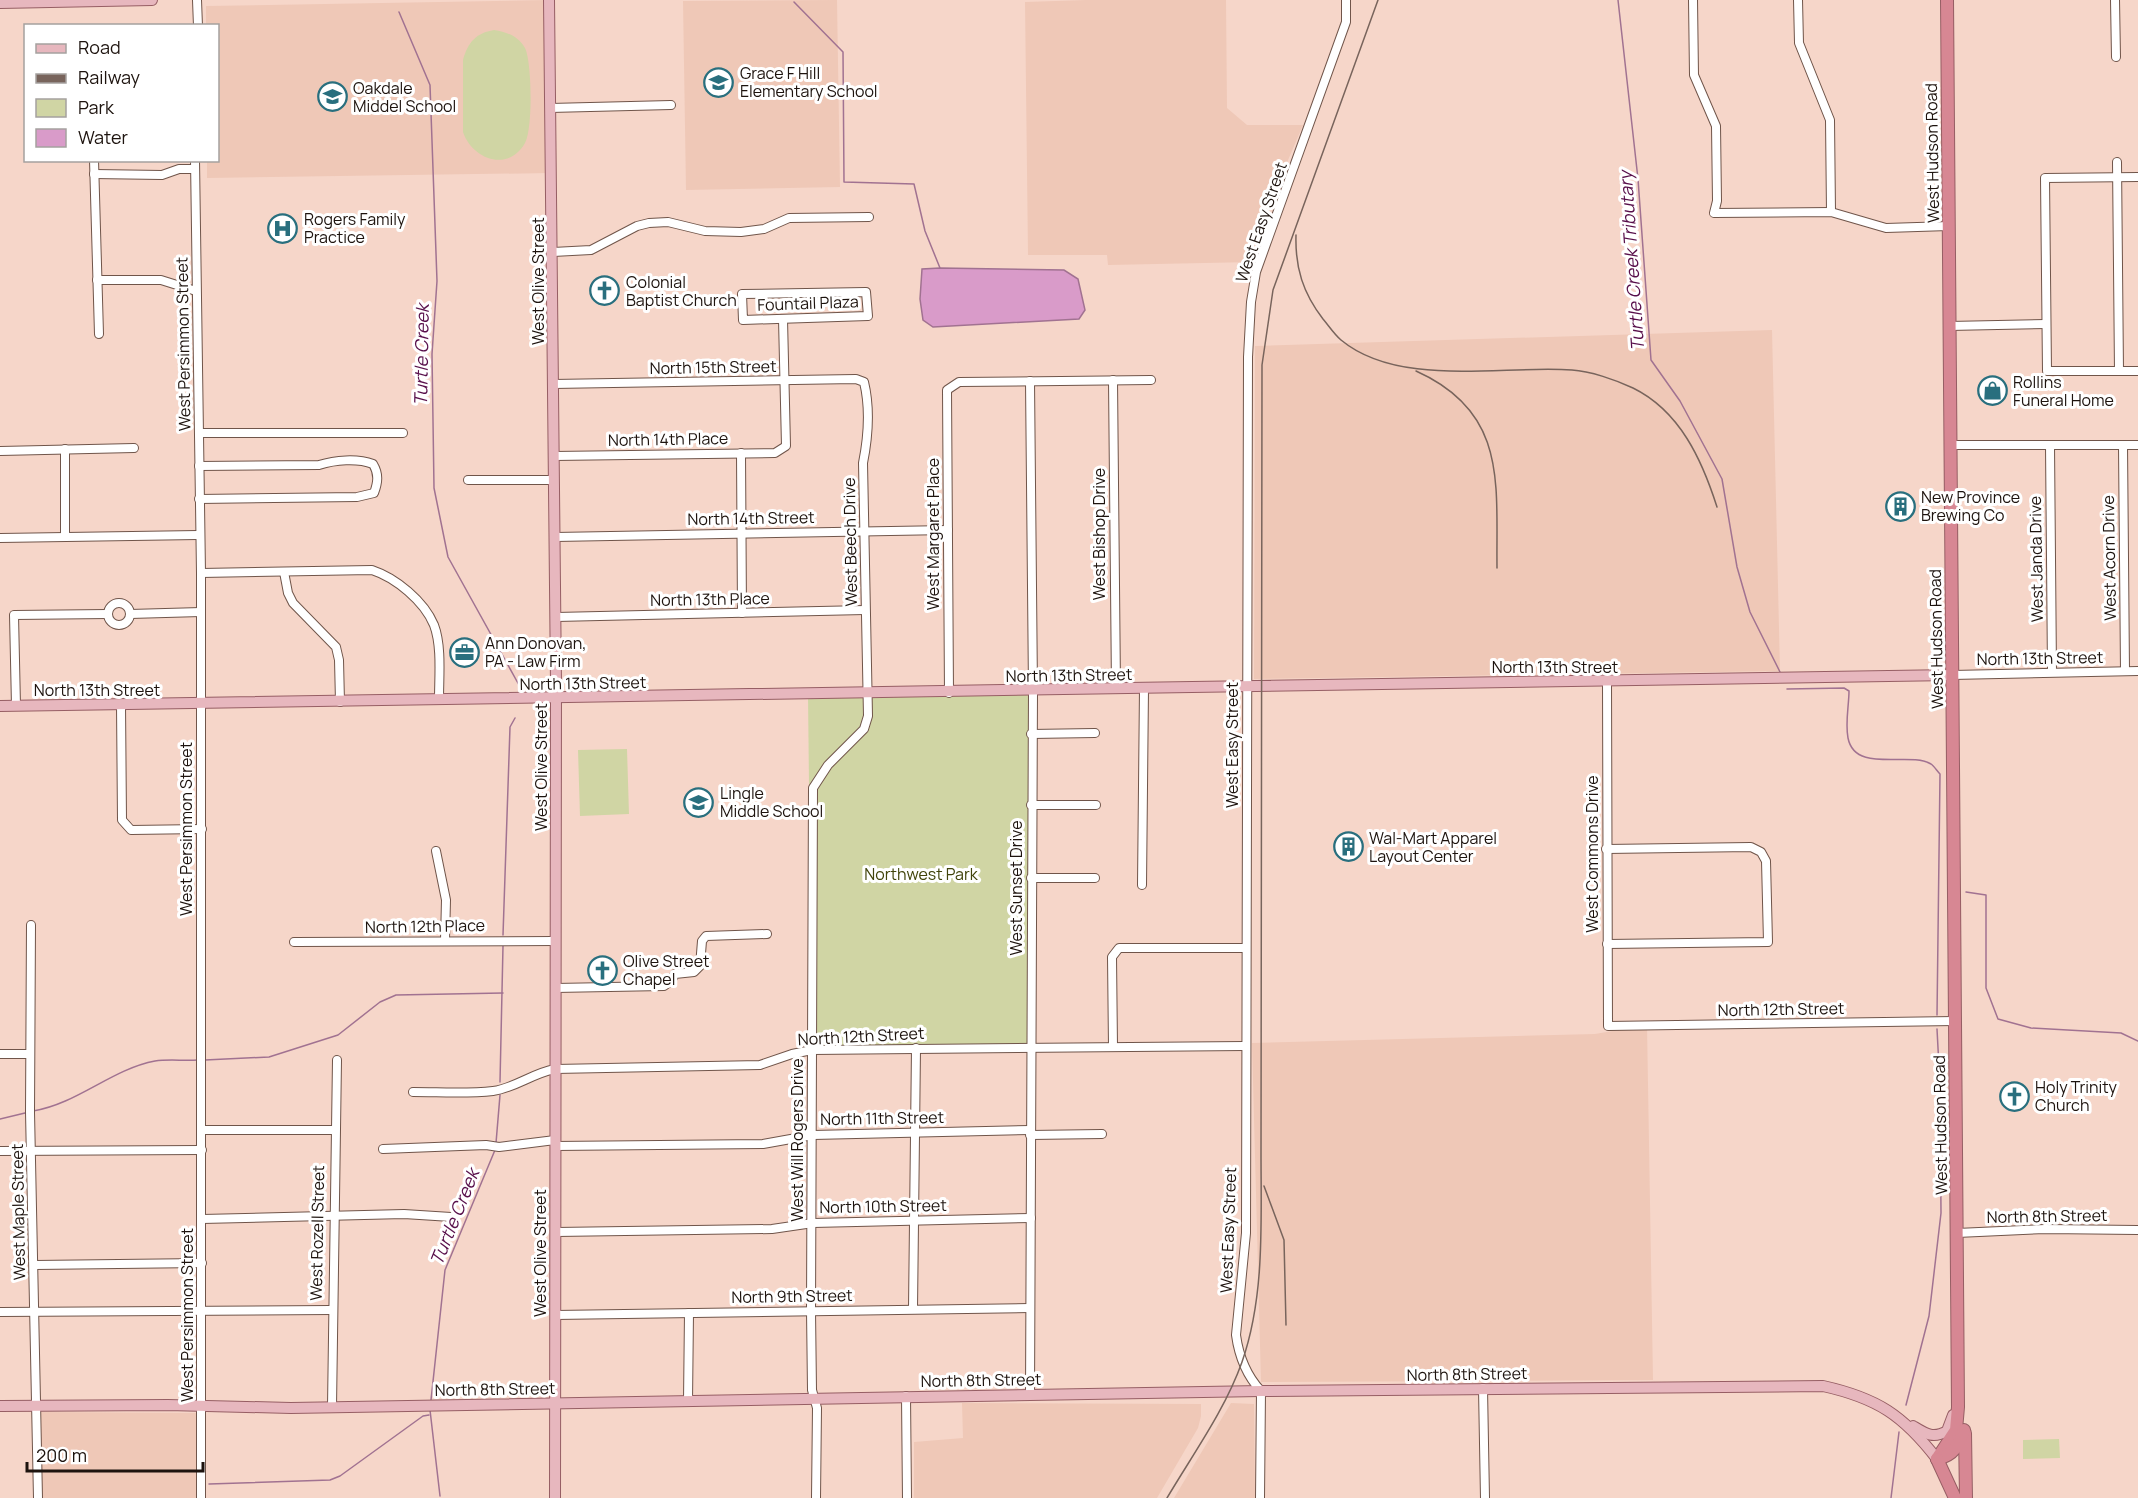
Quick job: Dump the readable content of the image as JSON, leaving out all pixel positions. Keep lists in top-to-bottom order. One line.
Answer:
{"streets":{"highway":["West Hudson Road"],"main road":["West Olive Street","North 13th Street","North 8th Street"],"street":["West Easy Street","Fountail Plaza","West Persimmon Street","North 15th Street","North 14th Place","North 14th Street","West Margaret Place","West Bishop Drive","West Beech Drive","West Acorn Drive","West Janda Drive","North 13th Place","West Commons Drive","West Sunset Drive","North 12th Place","North 12th Street","North 11th Street","West Will Rogers Drive","North 10th Street","West Maple Street","West Rozell Street","North 9th Street"]},"crossings":[["West Hudson Road","North 13th Street"],["West Hudson Road","North 12th Street"],["West Hudson Road","North 8th Street"],["West Easy Street","North 13th Street"],["West Easy Street","North 12th Street"],["West Easy Street","North 8th Street"],["West Olive Street","North 15th Street"],["West Olive Street","North 14th Place"],["West Olive Street","North 14th Street"],["West Olive Street","North 13th Place"],["West Olive Street","North 13th Street"],["West Olive Street","North 12th Place"],["West Olive Street","North 12th Street"],["West Olive Street","North 11th Street"],["West Olive Street","North 10th Street"],["West Olive Street","North 8th Street"],["West Olive Street","North 9th Street"],["West Persimmon Street","North 13th Street"],["West Persimmon Street","North 8th Street"],["North 15th Street","North 14th Place"],["North 15th Street","West Beech Drive"],["North 14th Street","West Margaret Place"],["North 14th Street","West Beech Drive"],["West Margaret Place","North 13th Street"],["West Margaret Place","West Sunset Drive"],["West Bishop Drive","North 13th Street"],["West Beech Drive","North 13th Place"],["West Beech Drive","North 13th Street"],["West Beech Drive","West Will Rogers Drive"],["West Acorn Drive","North 13th Street"],["West Janda Drive","North 13th Street"],["North 13th Street","West Commons Drive"],["North 13th Street","West Sunset Drive"],["North 13th Street","West Will Rogers Drive"],["West Commons Drive","North 12th Street"],["West Sunset Drive","North 12th Street"],["West Sunset Drive","North 11th Street"],["West Sunset Drive","North 10th Street"],["West Sunset Drive","North 8th Street"],["West Sunset Drive","North 9th Street"],["North 12th Street","West Will Rogers Drive"],["North 11th Street","West Will Rogers Drive"],["West Will Rogers Drive","North 10th Street"],["West Will Rogers Drive","North 8th Street"],["West Will Rogers Drive","North 9th Street"],["West Maple Street","North 8th Street"],["North 8th Street","West Rozell Street"]],"water":["Turtle Creek Tributary","Turtle Creek"],"parks":["Northwest Park"],"places":{"school or university":["Grace F Hill Elementary School","Oakdale Middel School","Lingle Middle School"],"hospital":["Rogers Family Practice"],"church":["Colonial Baptist Church","Olive Street Chapel","Holy Trinity Church"],"shop":["Rollins Funeral Home"],"building":["New Province Brewing Co","Wal-Mart Apparel Layout Center"],"office":["Ann Donovan, PA - Law Firm"]},"legend":["Road","Railway","Park","Water"],"scale_bar":"200 m"}
